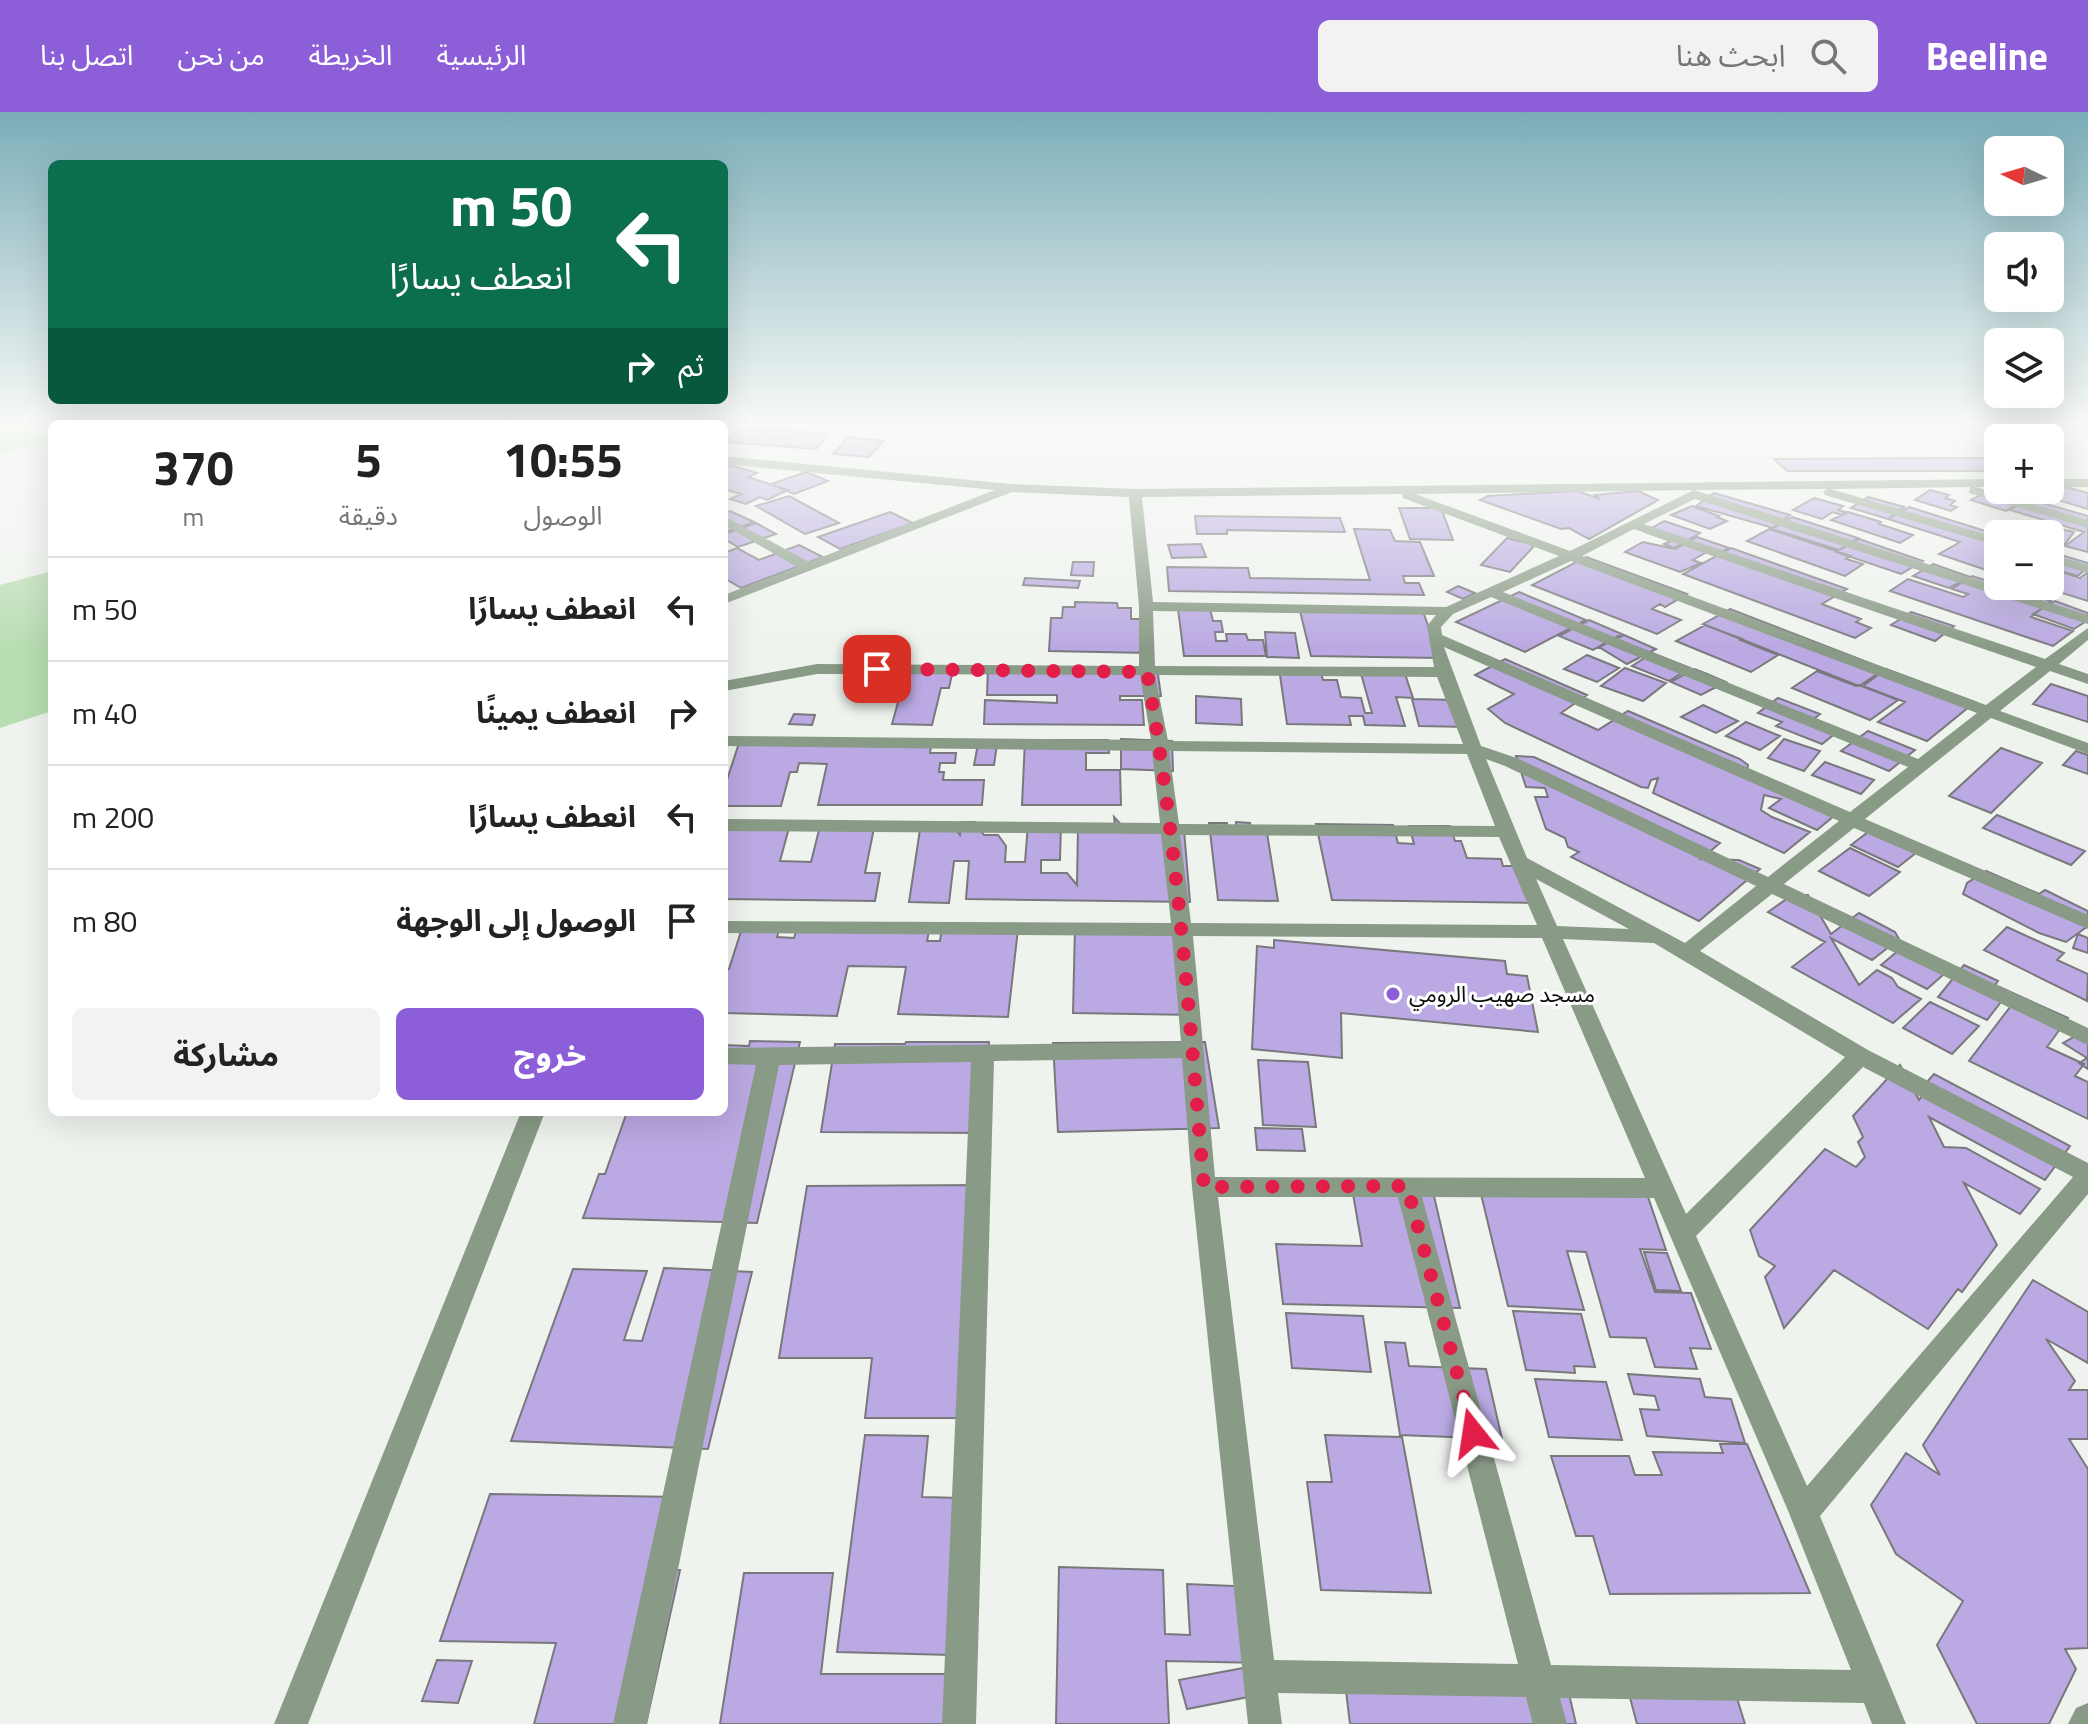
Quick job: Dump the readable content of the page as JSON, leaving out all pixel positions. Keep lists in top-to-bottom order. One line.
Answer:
{"places":["مسجد صهيب الرومي"],"north":"left","page":{"header":"Beeline","search":"ابحث هنا","nav":["الرئيسية","الخريطة","من نحن","اتصل بنا"],"map_buttons":["+","−"],"turn":["50 m","انعطف يسارًا"],"then":"ثم","eta":["10:55","الوصول","5","دقيقة","370","m"],"list":[{"name":"انعطف يسارًا","value":"50 m"},{"name":"انعطف يمينًا","value":"40 m"},{"name":"انعطف يسارًا","value":"200 m"},{"name":"الوصول إلى الوجهة","value":"80 m"}],"buttons":["خروج","مشاركة"]}}
